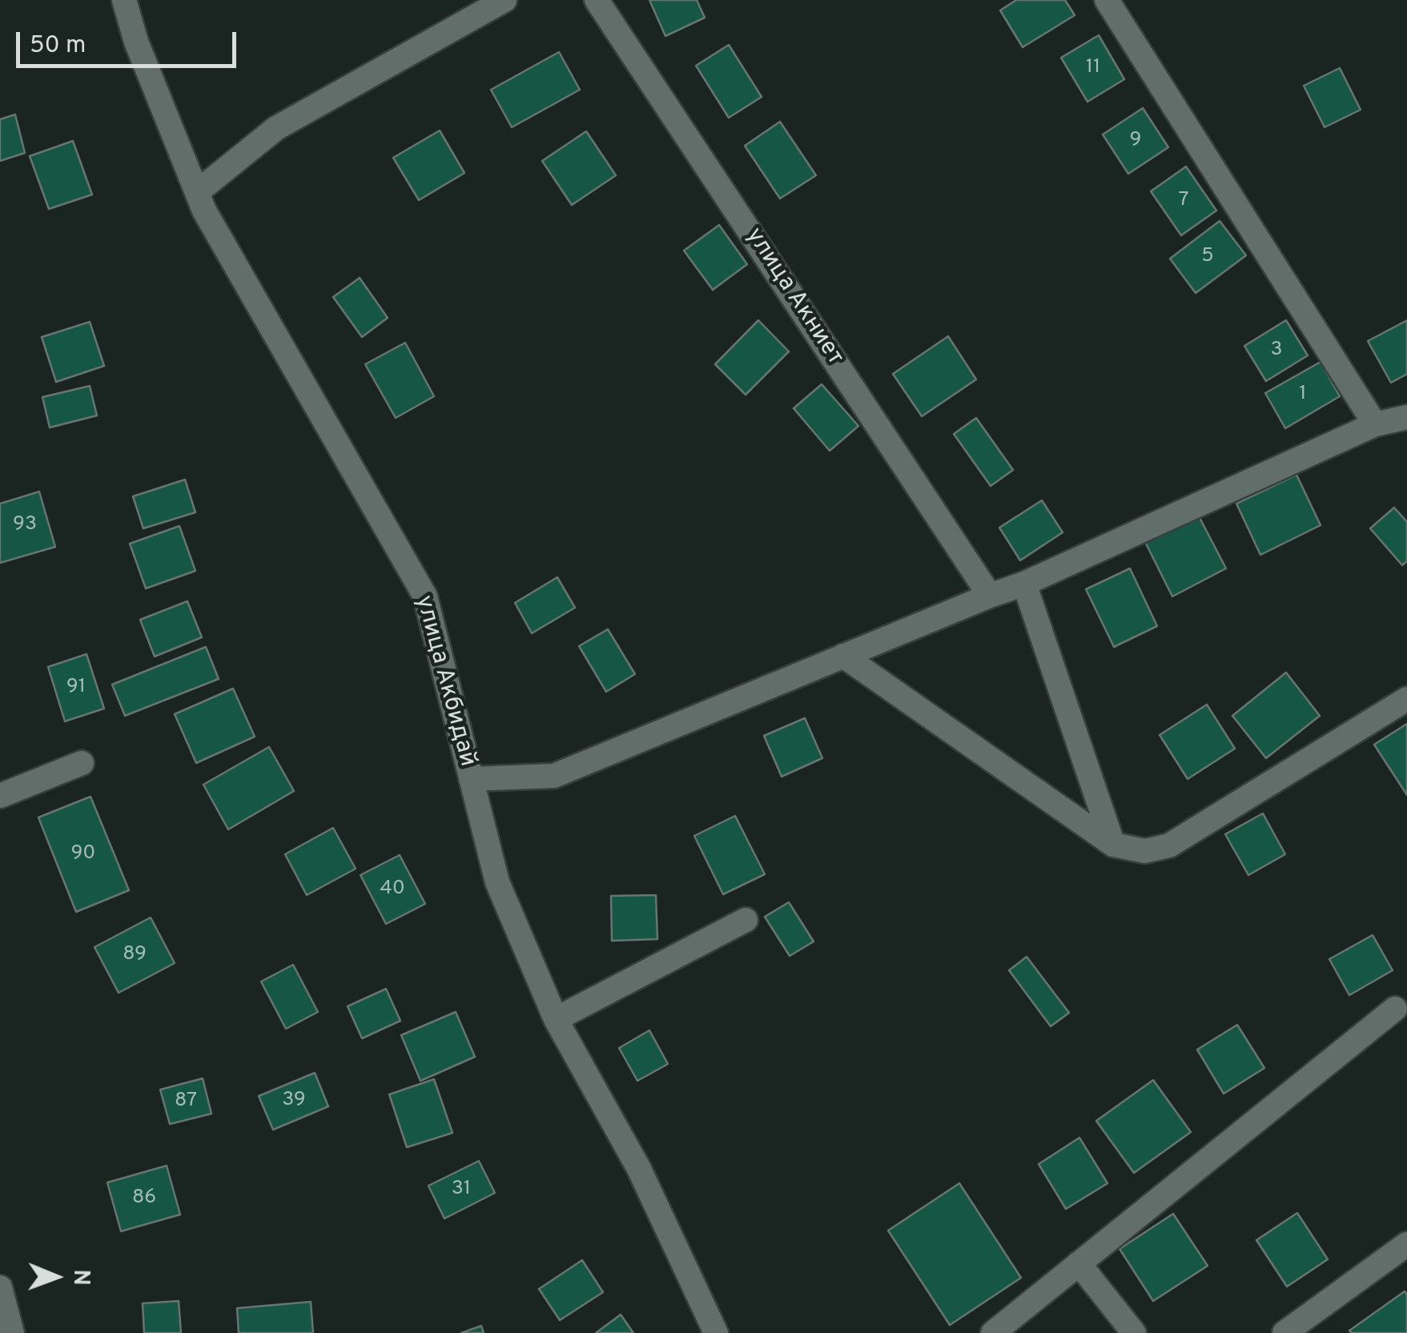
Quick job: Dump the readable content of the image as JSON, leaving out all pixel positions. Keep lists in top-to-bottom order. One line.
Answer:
{"streets":{"street":["улица Акниет","улица Акбидай"]},"house_numbers":["11","9","7","5","3","1","93","91","90","40","89","39","87","31","86"],"scale_bar":"50 m","north":"right"}
